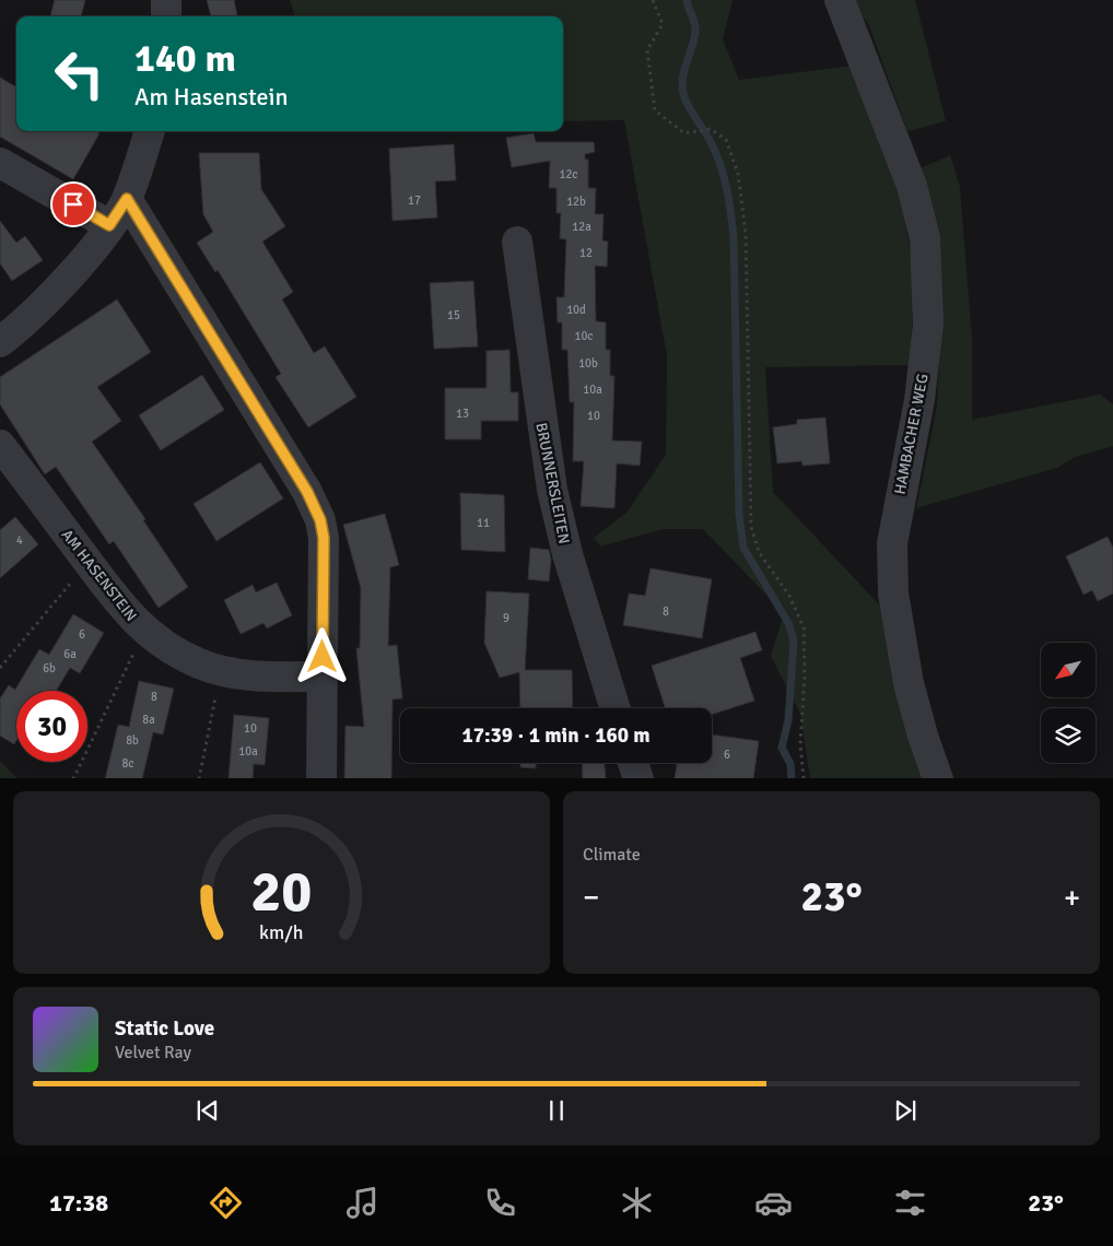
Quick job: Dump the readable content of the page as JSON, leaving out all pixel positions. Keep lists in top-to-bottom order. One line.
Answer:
{"streets":{"street":["HAMBACHER WEG","BRUNNERSLEITEN","AM HASENSTEIN"]},"house_numbers":["12c","17","12b","12a","12","10d","15","10c","10b","10a","13","10","11","4","8","9","6","6a","6b","8","8a","10","8b","10a","6","8c"],"north":"bottom left","page":{"turn":["140 m","Am Hasenstein"],"limit":"30","trip":"17:39 · 1 min · 160 m","tile":"Climate","heat":["−","23°","+"],"song":["Static Love","Velvet Ray"],"tabs":["17:38","23°"],"gauge":["20","km/h"]}}
